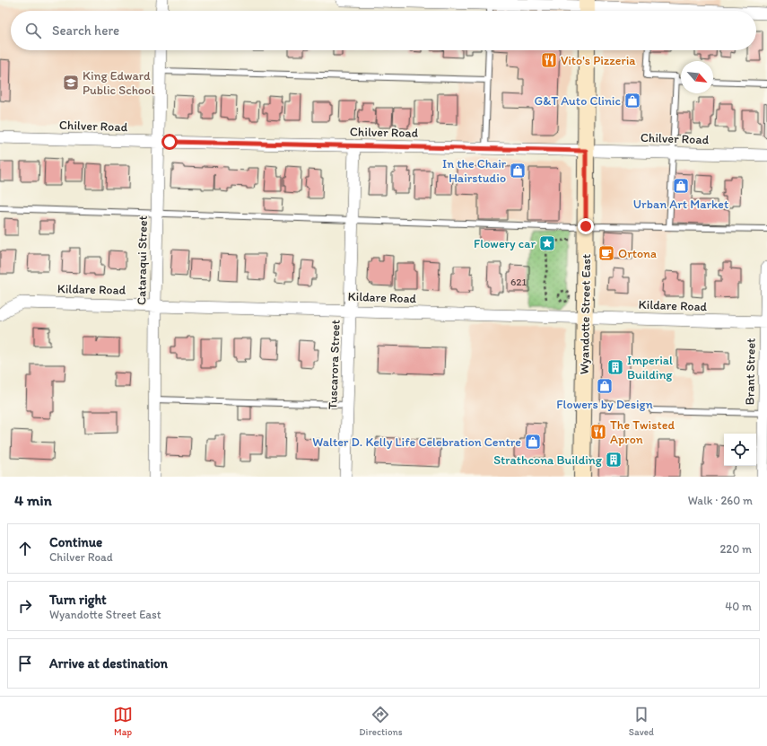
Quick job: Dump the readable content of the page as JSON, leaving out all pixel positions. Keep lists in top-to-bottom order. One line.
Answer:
{"streets":{"main road":["Wyandotte Street East"],"street":["Chilver Road","Cataraqui Street","Kildare Road","Tuscarora Street","Brant Street"]},"crossings":[["Chilver Road","Cataraqui Street"],["Chilver Road","Wyandotte Street East"],["Chilver Road","Tuscarora Street"],["Cataraqui Street","Kildare Road"],["Kildare Road","Wyandotte Street East"],["Kildare Road","Tuscarora Street"],["Kildare Road","Brant Street"]],"places":{"restaurant":["Vito's Pizzeria","The Twisted Apron"],"school or university":["King Edward Public School"],"shop":["G&T Auto Clinic","In the Chair Hairstudio","Urban Art Market","Flowers by Design","Walter D. Kelly Life Celebration Centre"],"place":["Flowery car"],"cafe":["Ortona"],"building":["Imperial Building","Strathcona Building"]},"house_numbers":["621"],"north":"bottom right","page":{"search":"Search here","heading":["4 min","Walk · 260 m"],"list":[["Continue","Chilver Road","220 m"],["Turn right","Wyandotte Street East","40 m"],"Arrive at destination"],"nav":["Map","Directions","Saved"]}}
